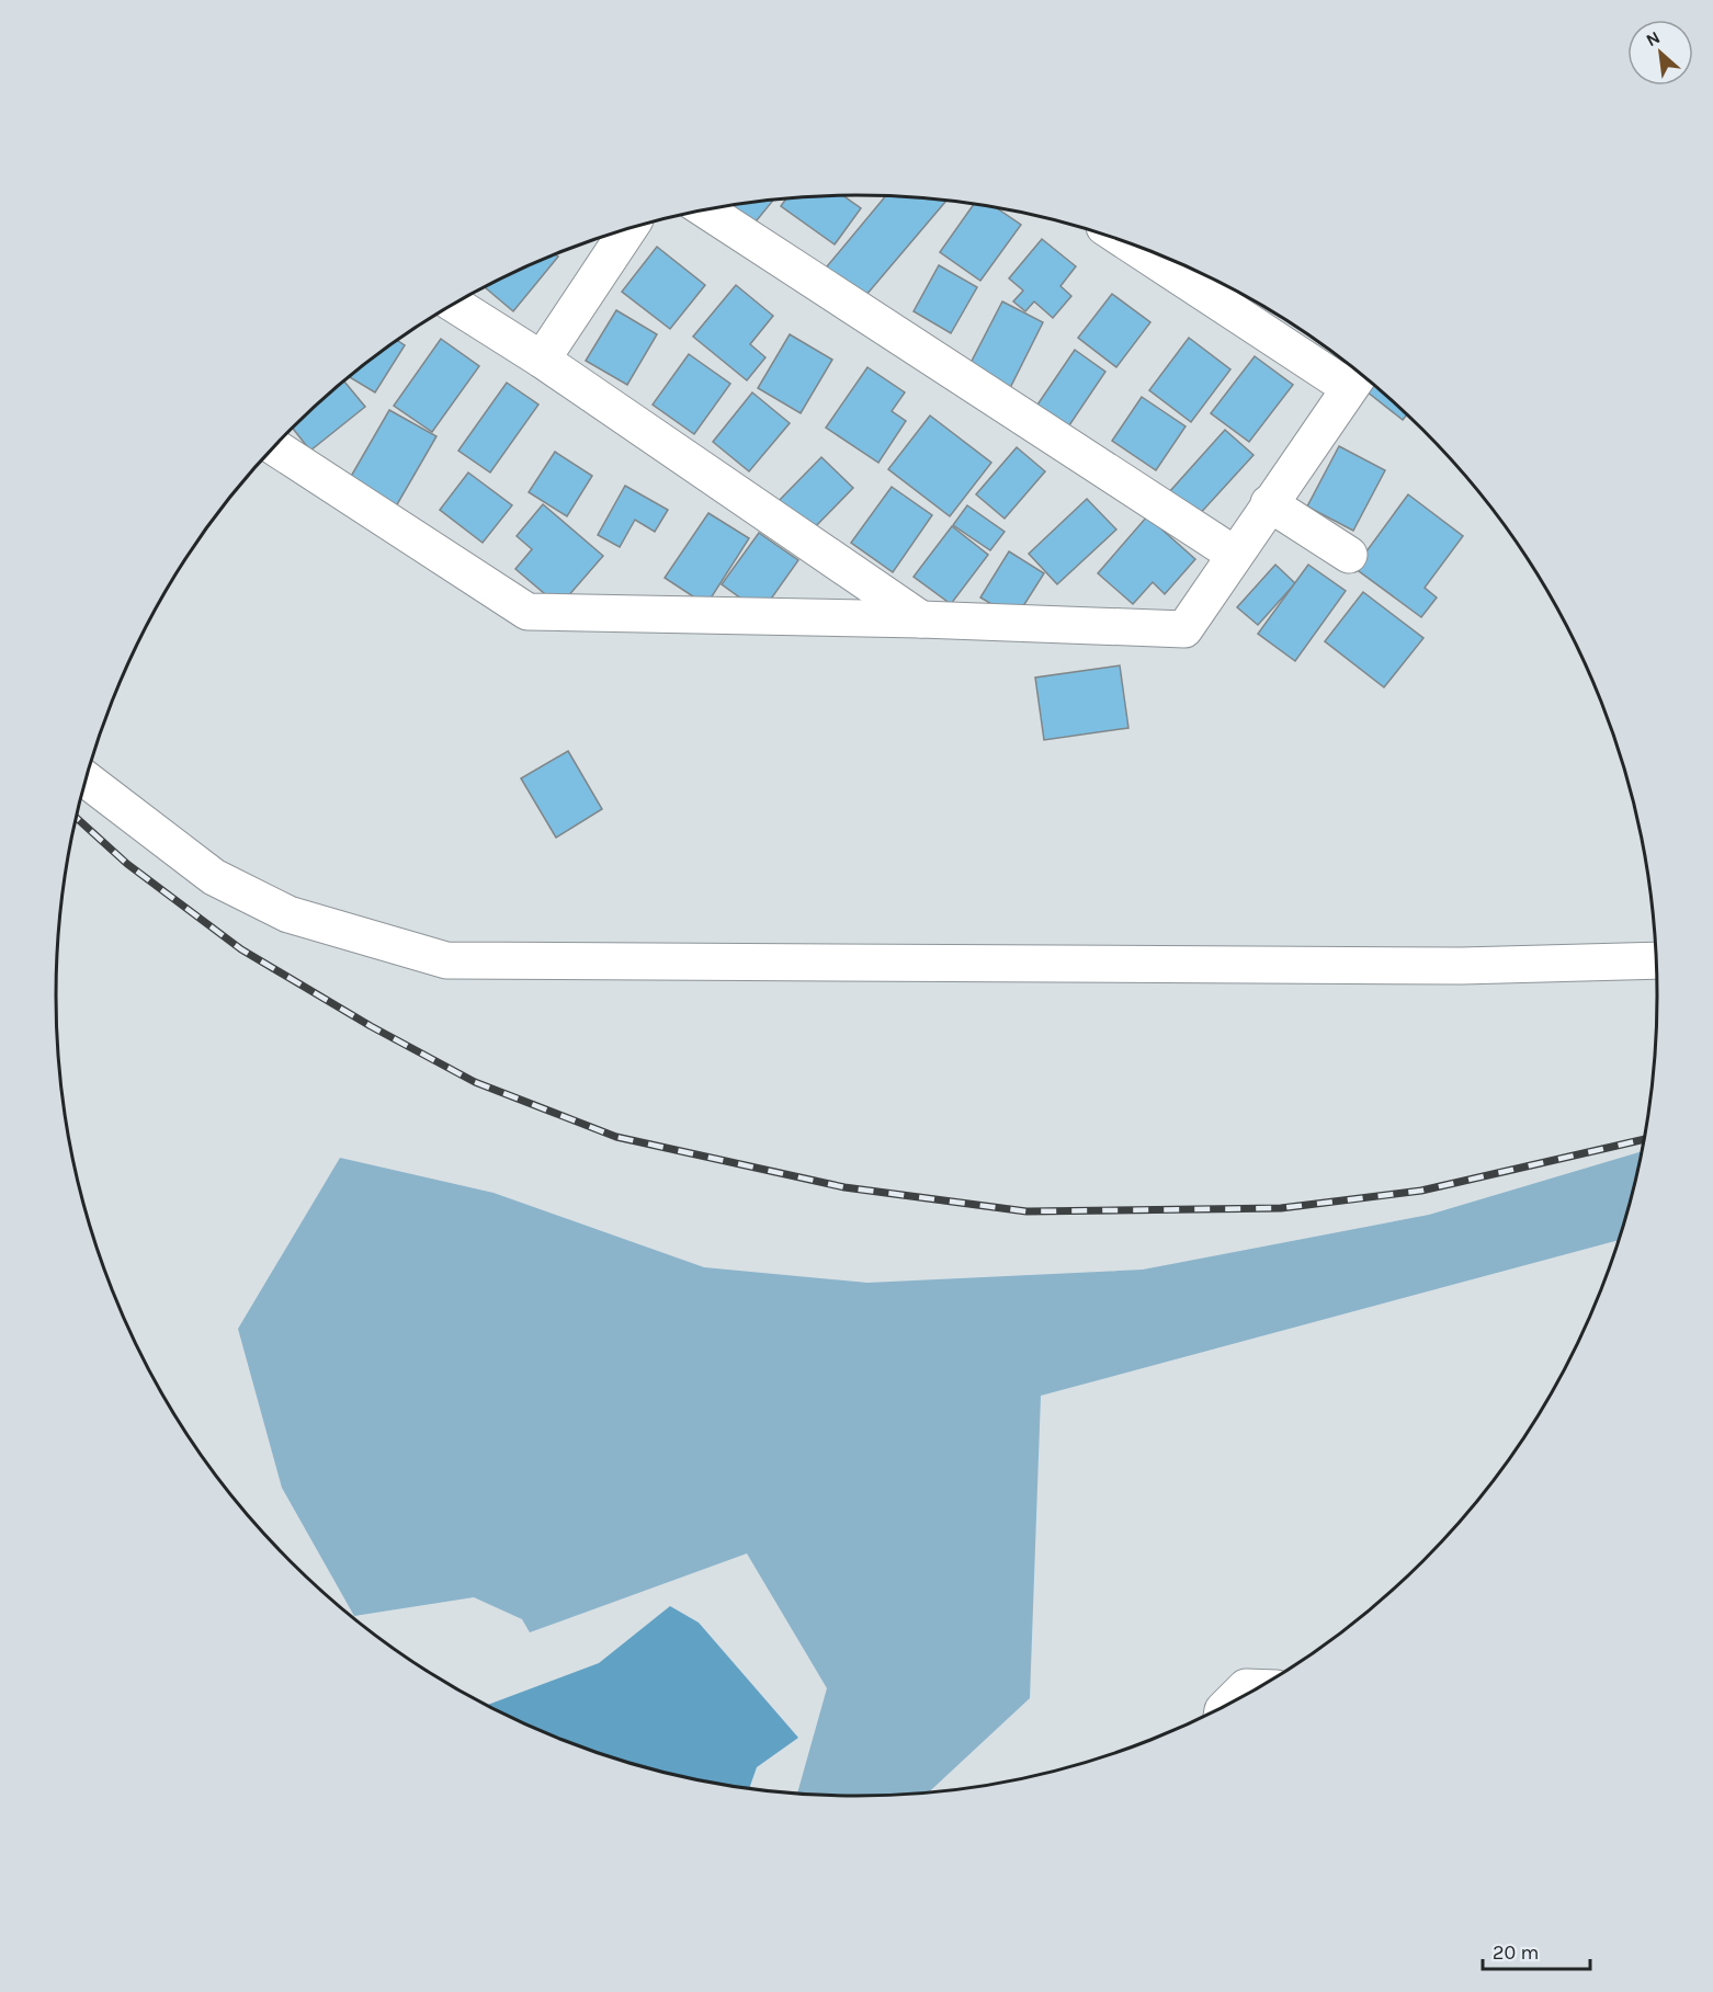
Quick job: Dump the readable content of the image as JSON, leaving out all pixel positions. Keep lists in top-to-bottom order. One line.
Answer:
{"scale_bar":"20 m","north":"top left"}
